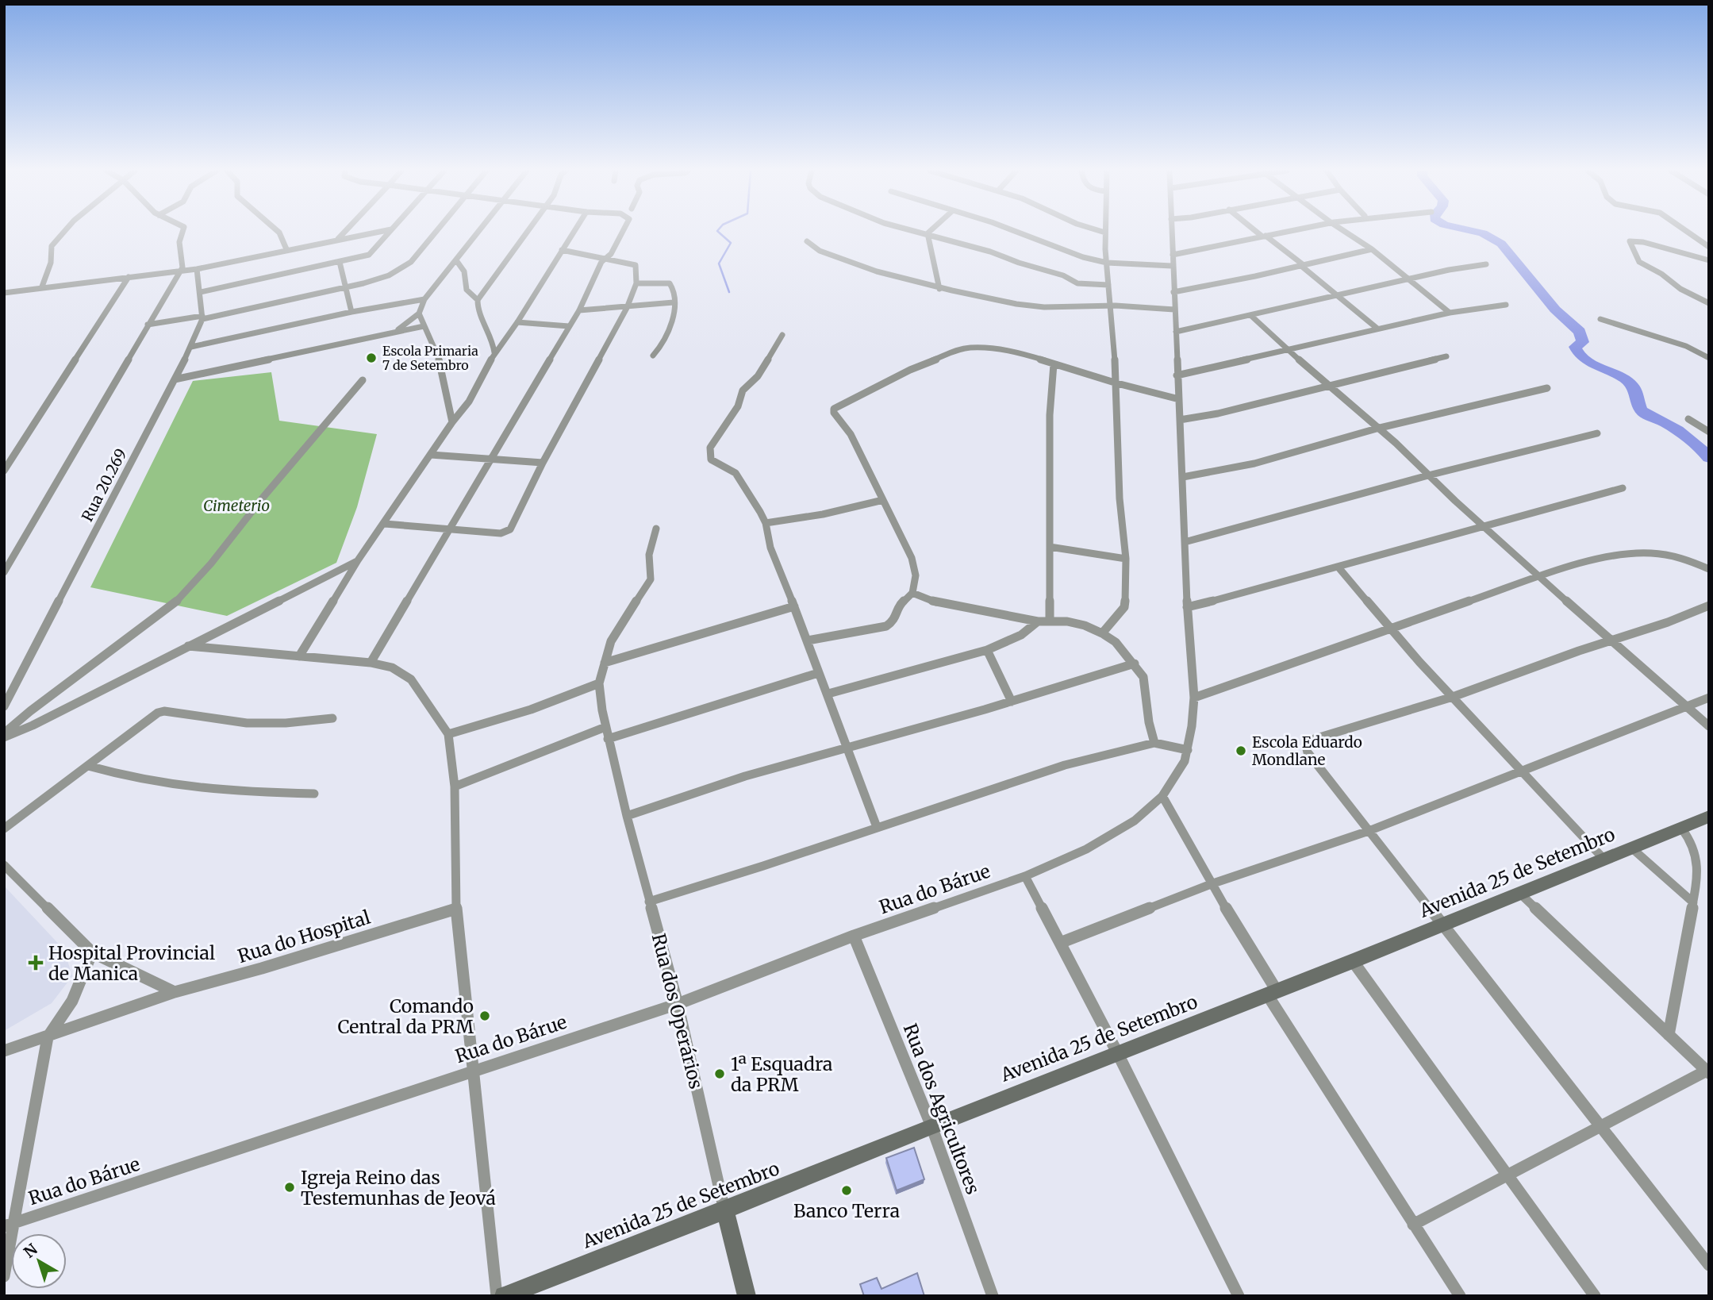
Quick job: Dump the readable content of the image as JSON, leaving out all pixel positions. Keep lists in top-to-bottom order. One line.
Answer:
{"streets":{"street":["Rua 20.269","Avenida 25 de Setembro","Rua do Bárue","Rua do Hospital","Rua dos Operários","Rua dos Agricultores"]},"crossings":[["Avenida 25 de Setembro","Rua dos Operários"],["Avenida 25 de Setembro","Rua dos Agricultores"],["Rua do Bárue","Rua dos Operários"],["Rua do Bárue","Rua dos Agricultores"]],"parks":["Cimeterio"],"places":{"other":["Escola Primaria 7 de Setembro","Escola Eduardo Mondlane","Comando Central da PRM","1ª Esquadra da PRM","Igreja Reino das Testemunhas de Jeová","Banco Terra"],"health":["Hospital Provincial de Manica"]},"north":"top left"}
